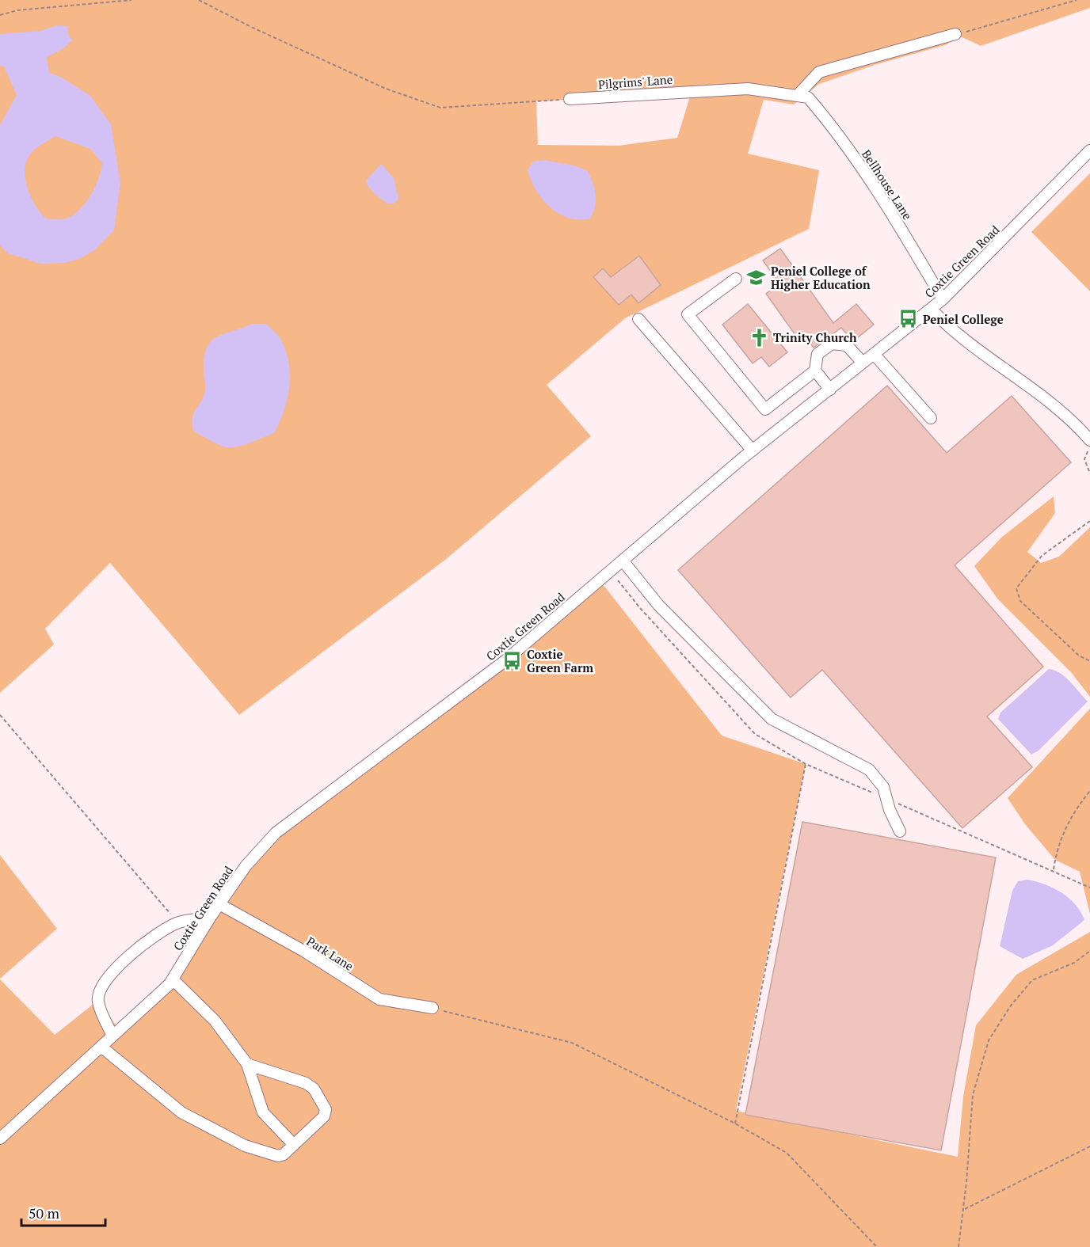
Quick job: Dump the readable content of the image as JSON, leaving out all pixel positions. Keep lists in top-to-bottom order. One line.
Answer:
{"streets":{"street":["Pilgrims' Lane","Bellhouse Lane","Coxtie Green Road","Park Lane"]},"crossings":[["Pilgrims' Lane","Bellhouse Lane"],["Bellhouse Lane","Coxtie Green Road"],["Coxtie Green Road","Park Lane"]],"places":{"school or university":["Peniel College of Higher Education"],"bus stop":["Peniel College","Coxtie Green Farm"],"church":["Trinity Church"]},"scale_bar":"50 m"}
